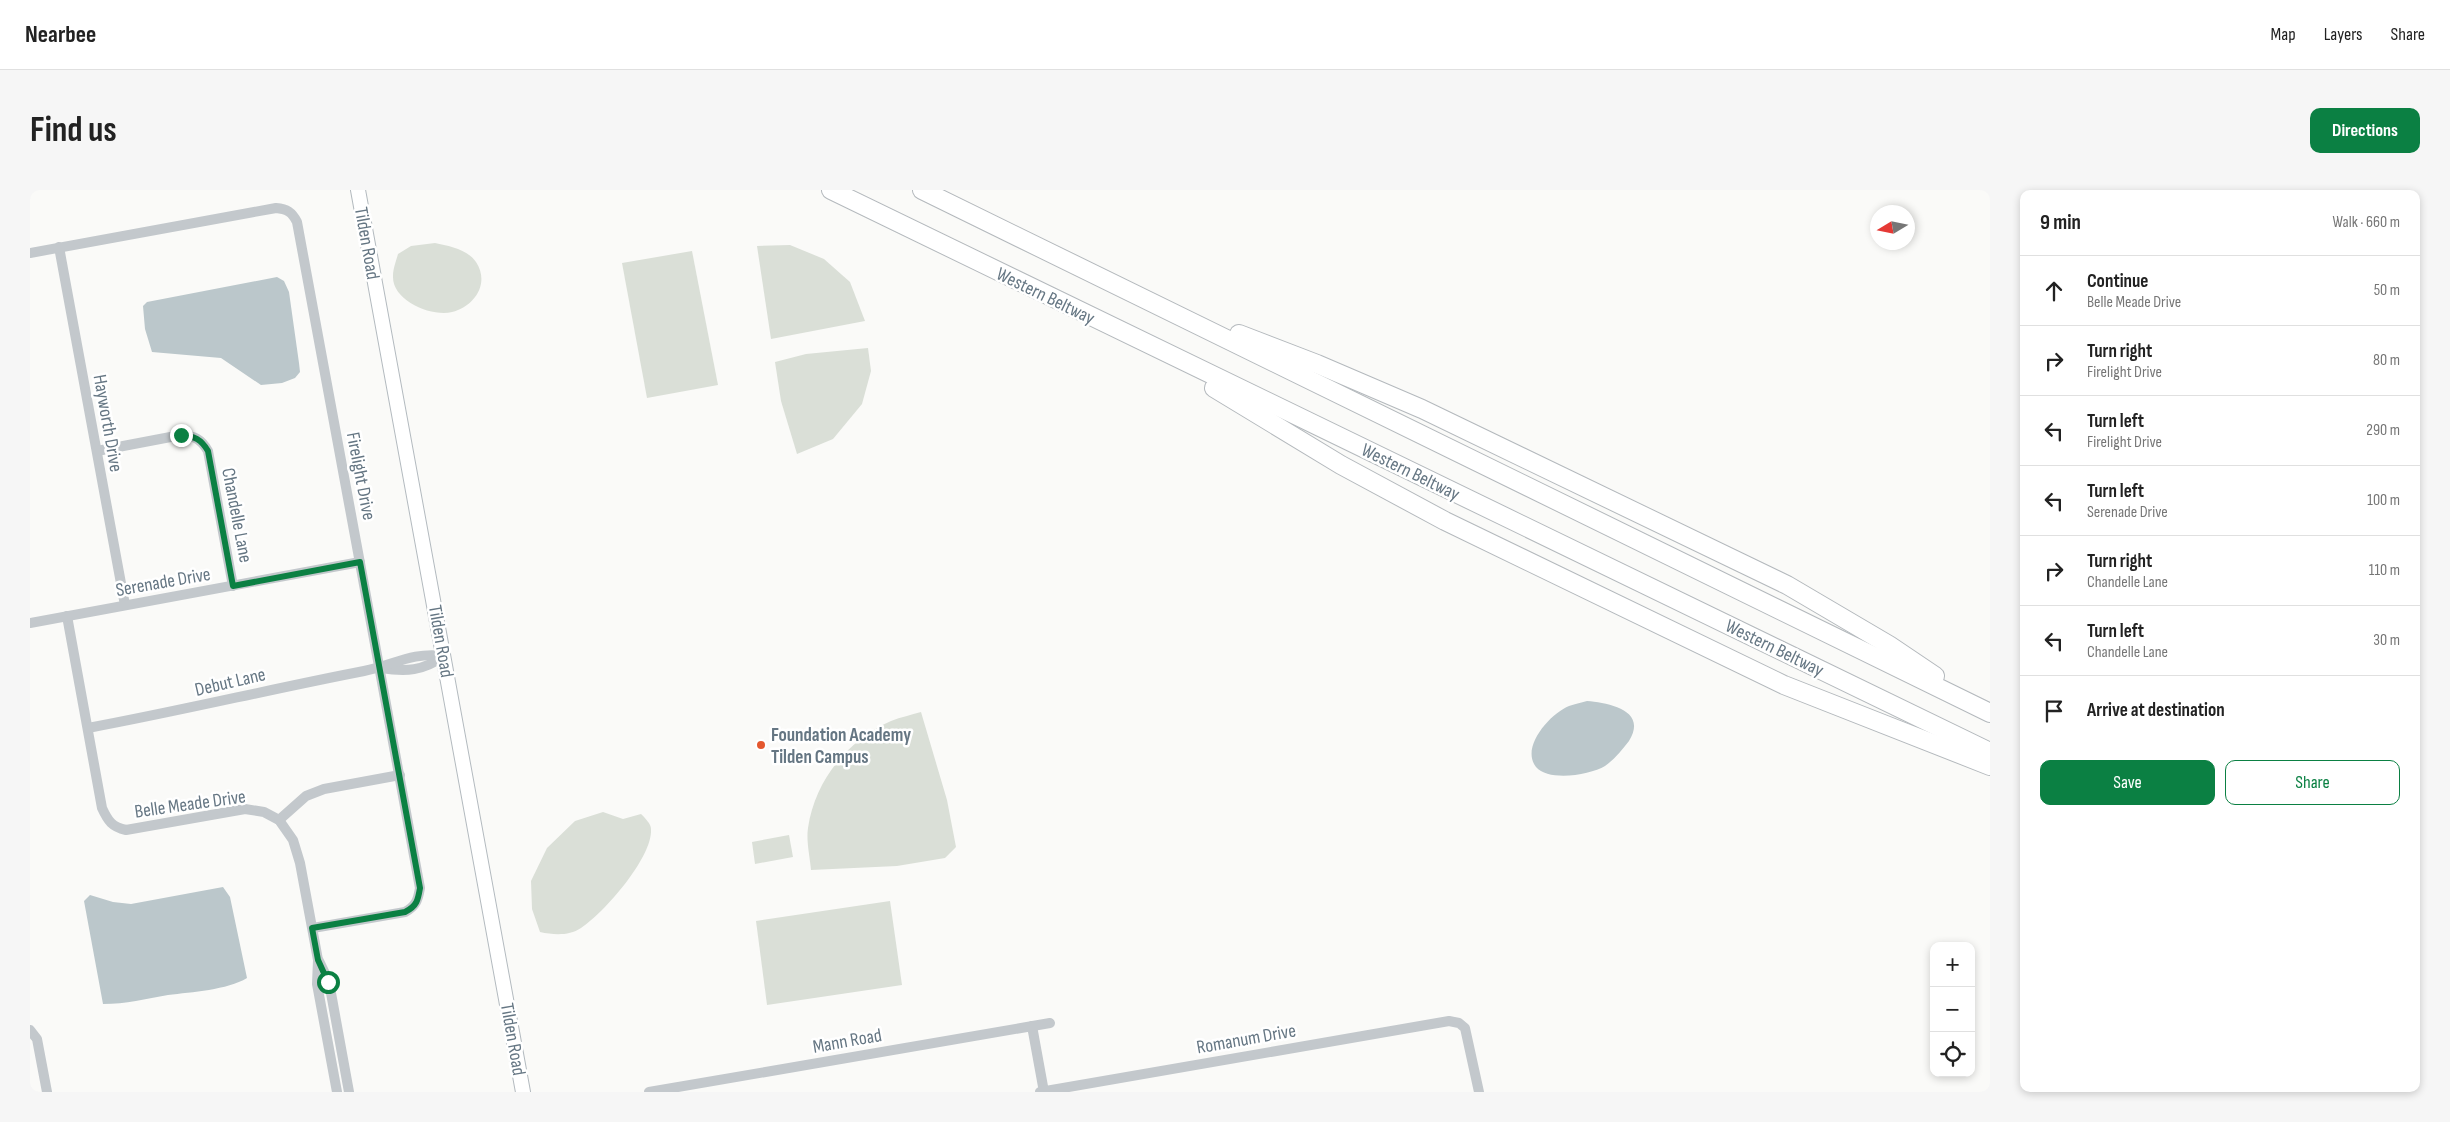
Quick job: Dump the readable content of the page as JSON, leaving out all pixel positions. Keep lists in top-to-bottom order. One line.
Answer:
{"streets":{"highway":["Western Beltway"],"street":["Tilden Road","Hayworth Drive","Firelight Drive","Chandelle Lane","Serenade Drive","Debut Lane","Belle Meade Drive","Romanum Drive","Mann Road"]},"crossings":[["Tilden Road","Debut Lane"],["Hayworth Drive","Firelight Drive"],["Hayworth Drive","Chandelle Lane"],["Hayworth Drive","Serenade Drive"],["Firelight Drive","Serenade Drive"],["Firelight Drive","Debut Lane"],["Chandelle Lane","Serenade Drive"],["Serenade Drive","Belle Meade Drive"],["Debut Lane","Belle Meade Drive"]],"places":["Foundation Academy Tilden Campus"],"north":"left","page":{"header":"Nearbee","nav":["Map","Layers","Share"],"buttons":["Directions",["Save","Share"]],"title":"Find us","heading":["9 min","Walk · 660 m"],"list":[["Continue","Belle Meade Drive","50 m"],["Turn right","Firelight Drive","80 m"],["Turn left","Firelight Drive","290 m"],["Turn left","Serenade Drive","100 m"],["Turn right","Chandelle Lane","110 m"],["Turn left","Chandelle Lane","30 m"],"Arrive at destination"],"map_buttons":["+","−"]}}
